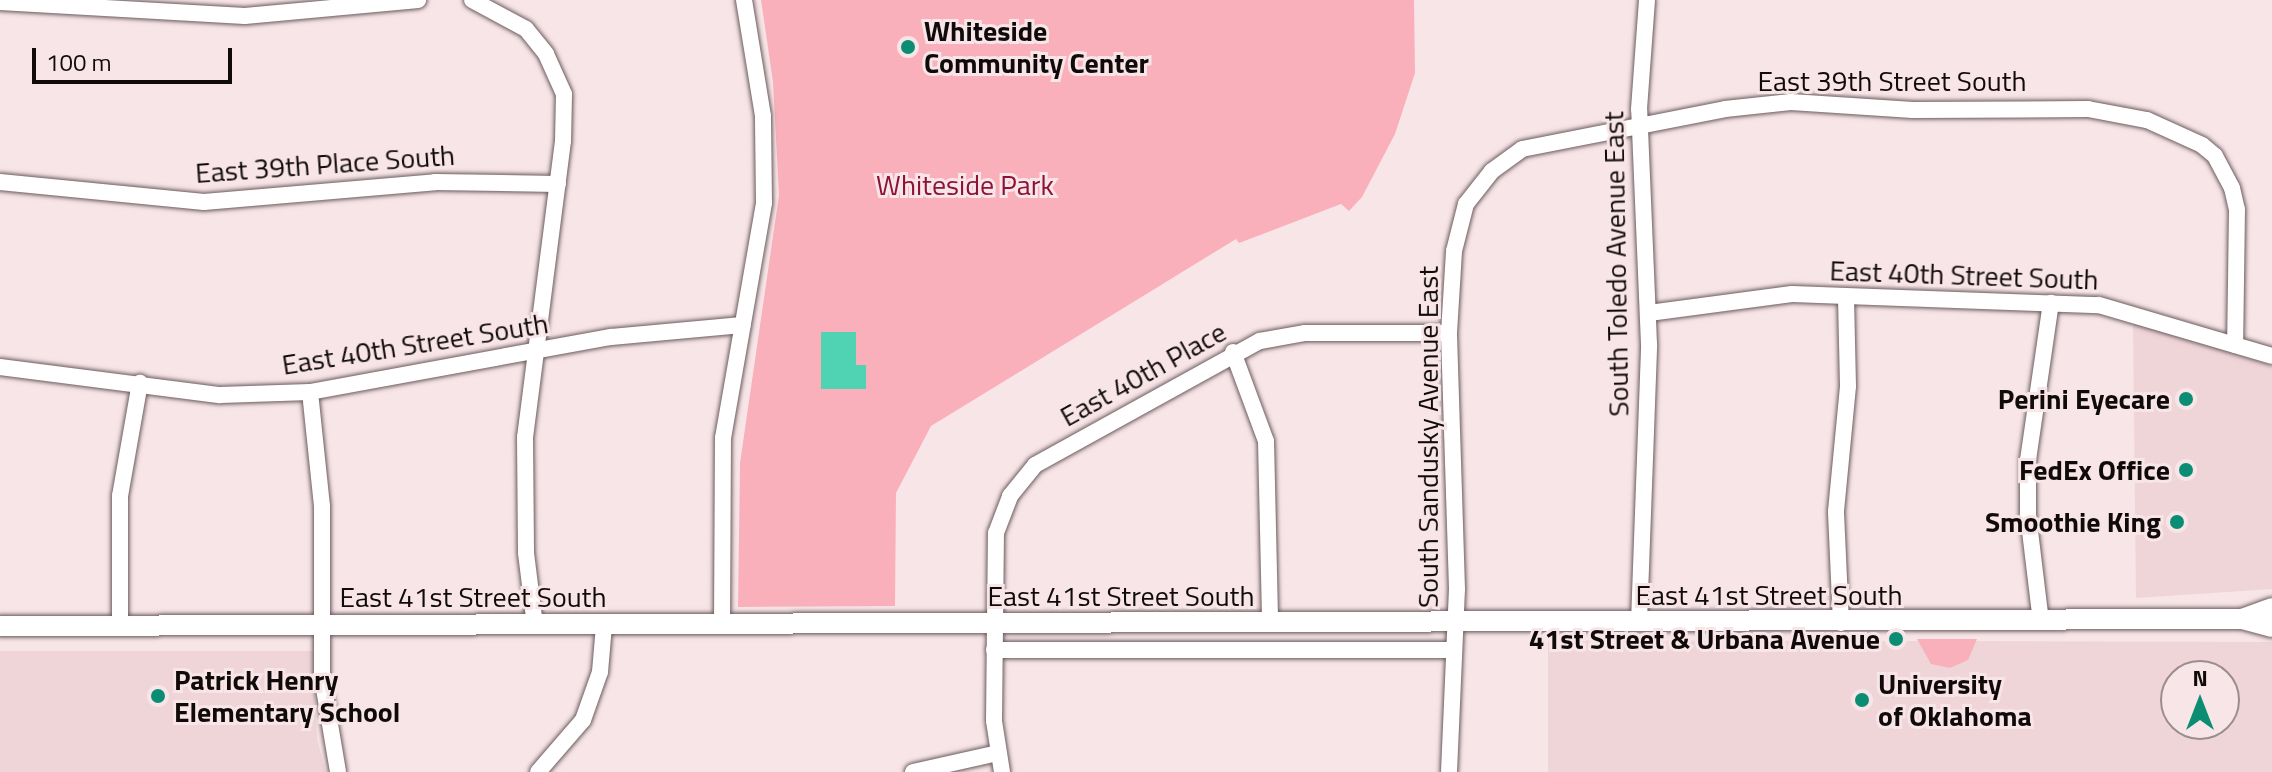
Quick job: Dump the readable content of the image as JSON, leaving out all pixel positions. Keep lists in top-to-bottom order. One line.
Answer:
{"streets":{"main road":["East 41st Street South"],"street":["East 39th Street South","East 39th Place South","South Toledo Avenue East","East 40th Street South","East 40th Place","South Sandusky Avenue East"]},"crossings":[["East 39th Street South","South Toledo Avenue East"],["East 39th Street South","East 40th Street South"],["East 39th Street South","South Sandusky Avenue East"],["South Toledo Avenue East","East 40th Street South"],["South Toledo Avenue East","East 41st Street South"],["East 40th Place","South Sandusky Avenue East"],["East 40th Place","East 41st Street South"],["South Sandusky Avenue East","East 41st Street South"]],"parks":["Whiteside Park"],"places":["Whiteside Community Center","Perini Eyecare","FedEx Office","Smoothie King","41st Street & Urbana Avenue","Patrick Henry Elementary School","University of Oklahoma"],"scale_bar":"100 m","north":"top"}
